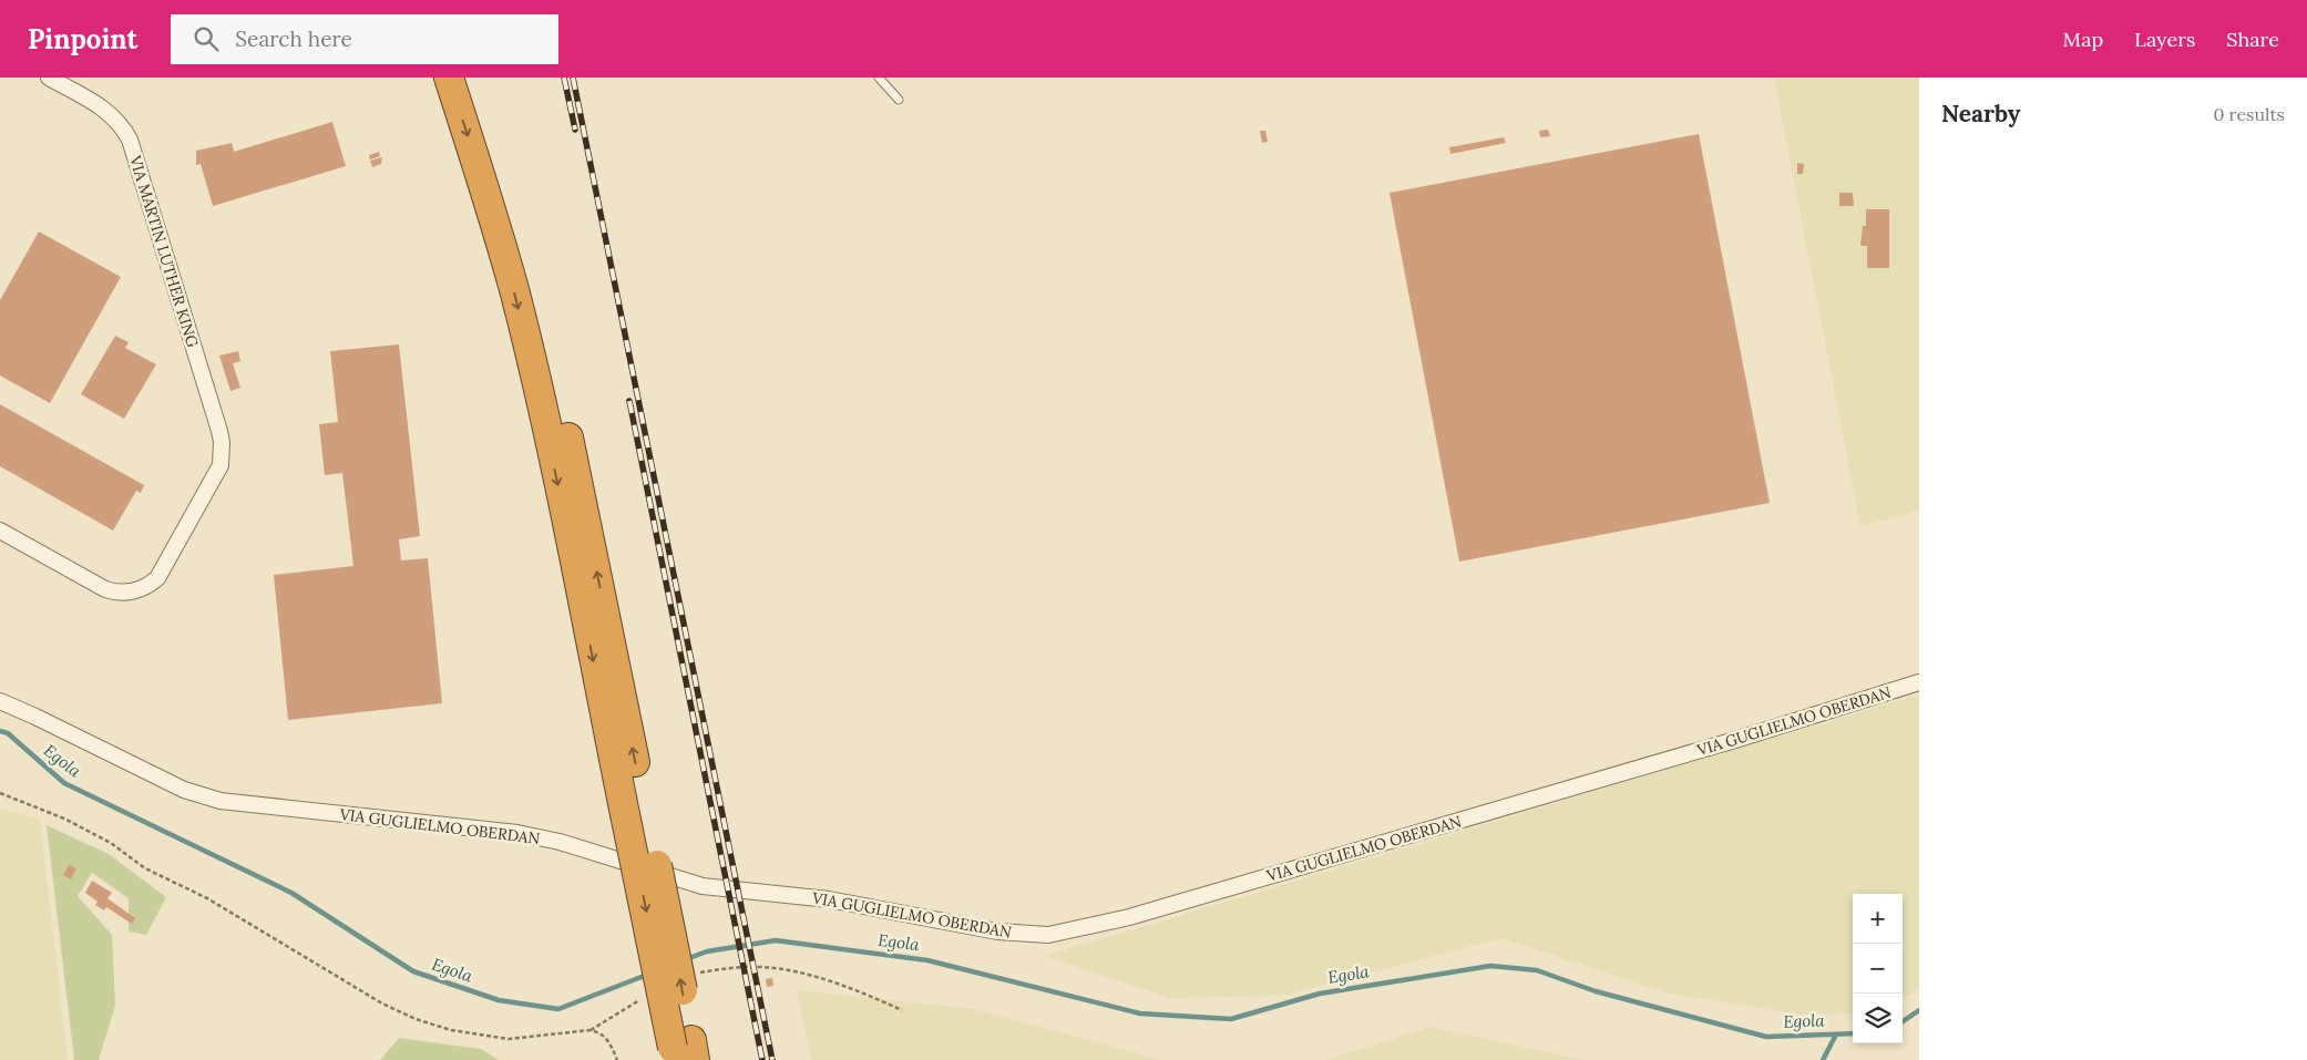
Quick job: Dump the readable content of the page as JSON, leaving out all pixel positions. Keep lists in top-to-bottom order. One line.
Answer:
{"streets":{"street":["VIA MARTIN LUTHER KING","VIA GUGLIELMO OBERDAN"]},"water":["Egola"],"page":{"header":"Pinpoint","search":"Search here","nav":["Map","Layers","Share"],"heading":["Nearby","0 results"],"map_buttons":["+","−"]}}
